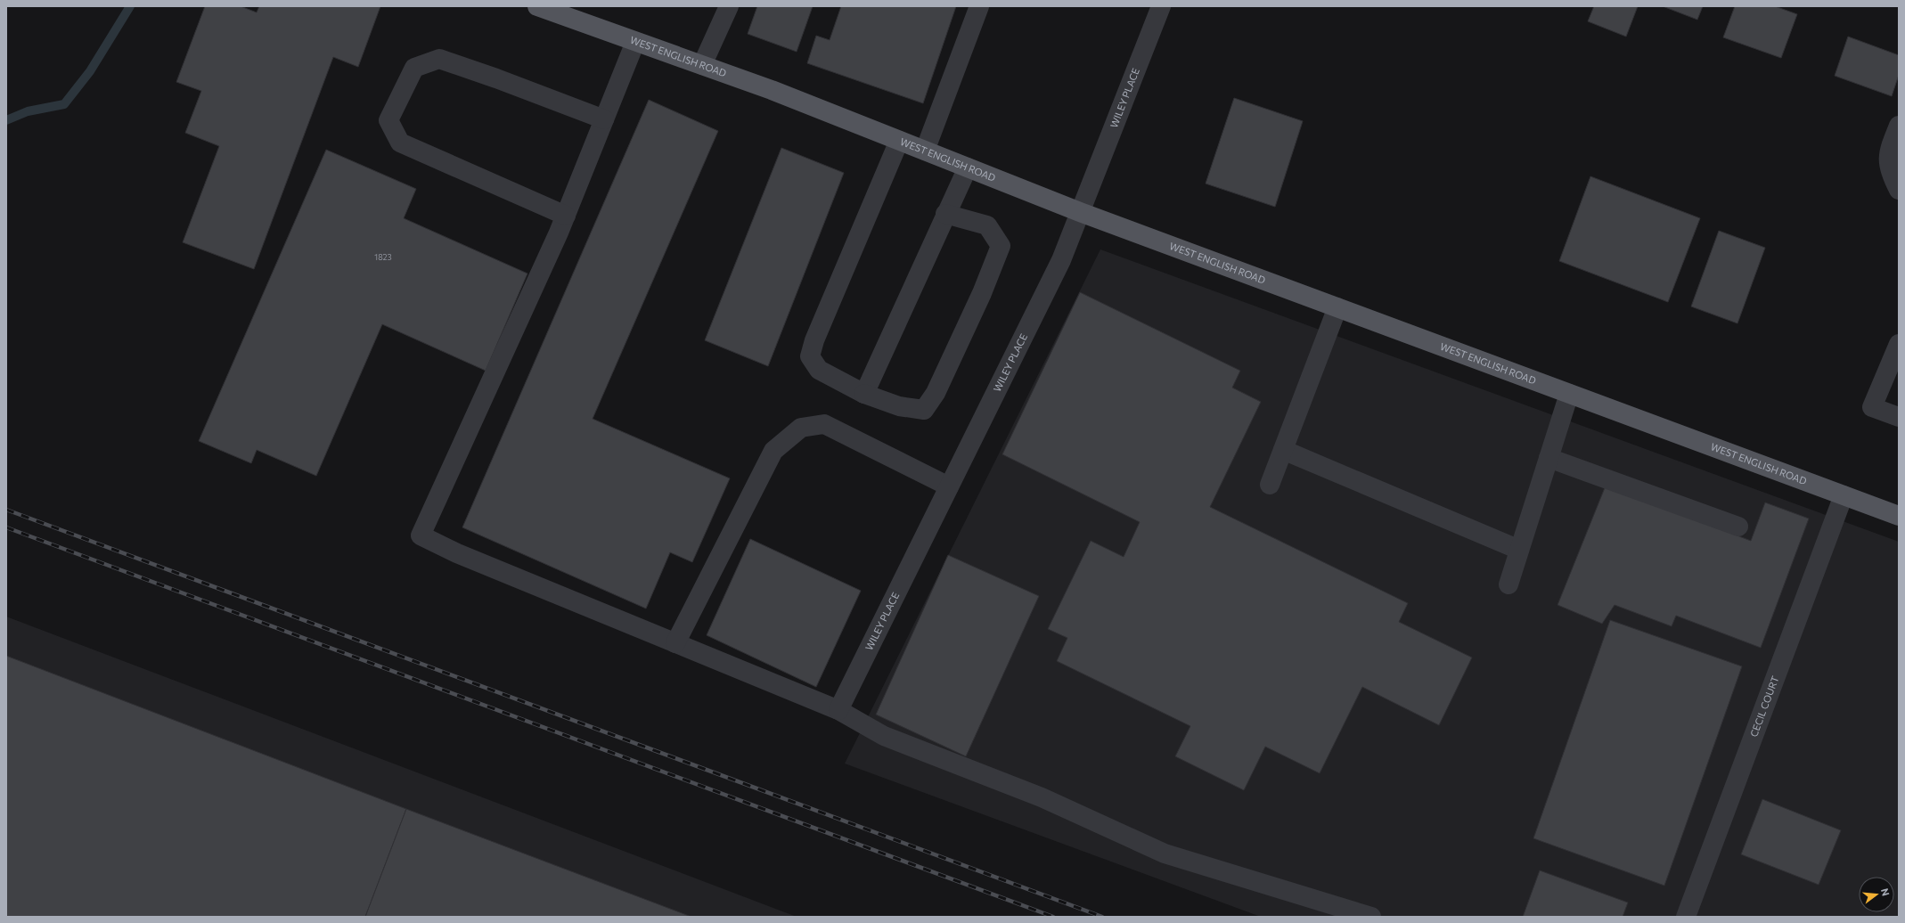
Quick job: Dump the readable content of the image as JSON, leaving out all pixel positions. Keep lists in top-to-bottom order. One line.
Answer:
{"streets":{"main road":["WEST ENGLISH ROAD"],"street":["WILEY PLACE","CECIL COURT"]},"crossings":[["WEST ENGLISH ROAD","WILEY PLACE"],["WEST ENGLISH ROAD","CECIL COURT"]],"house_numbers":["1823"],"north":"right"}
